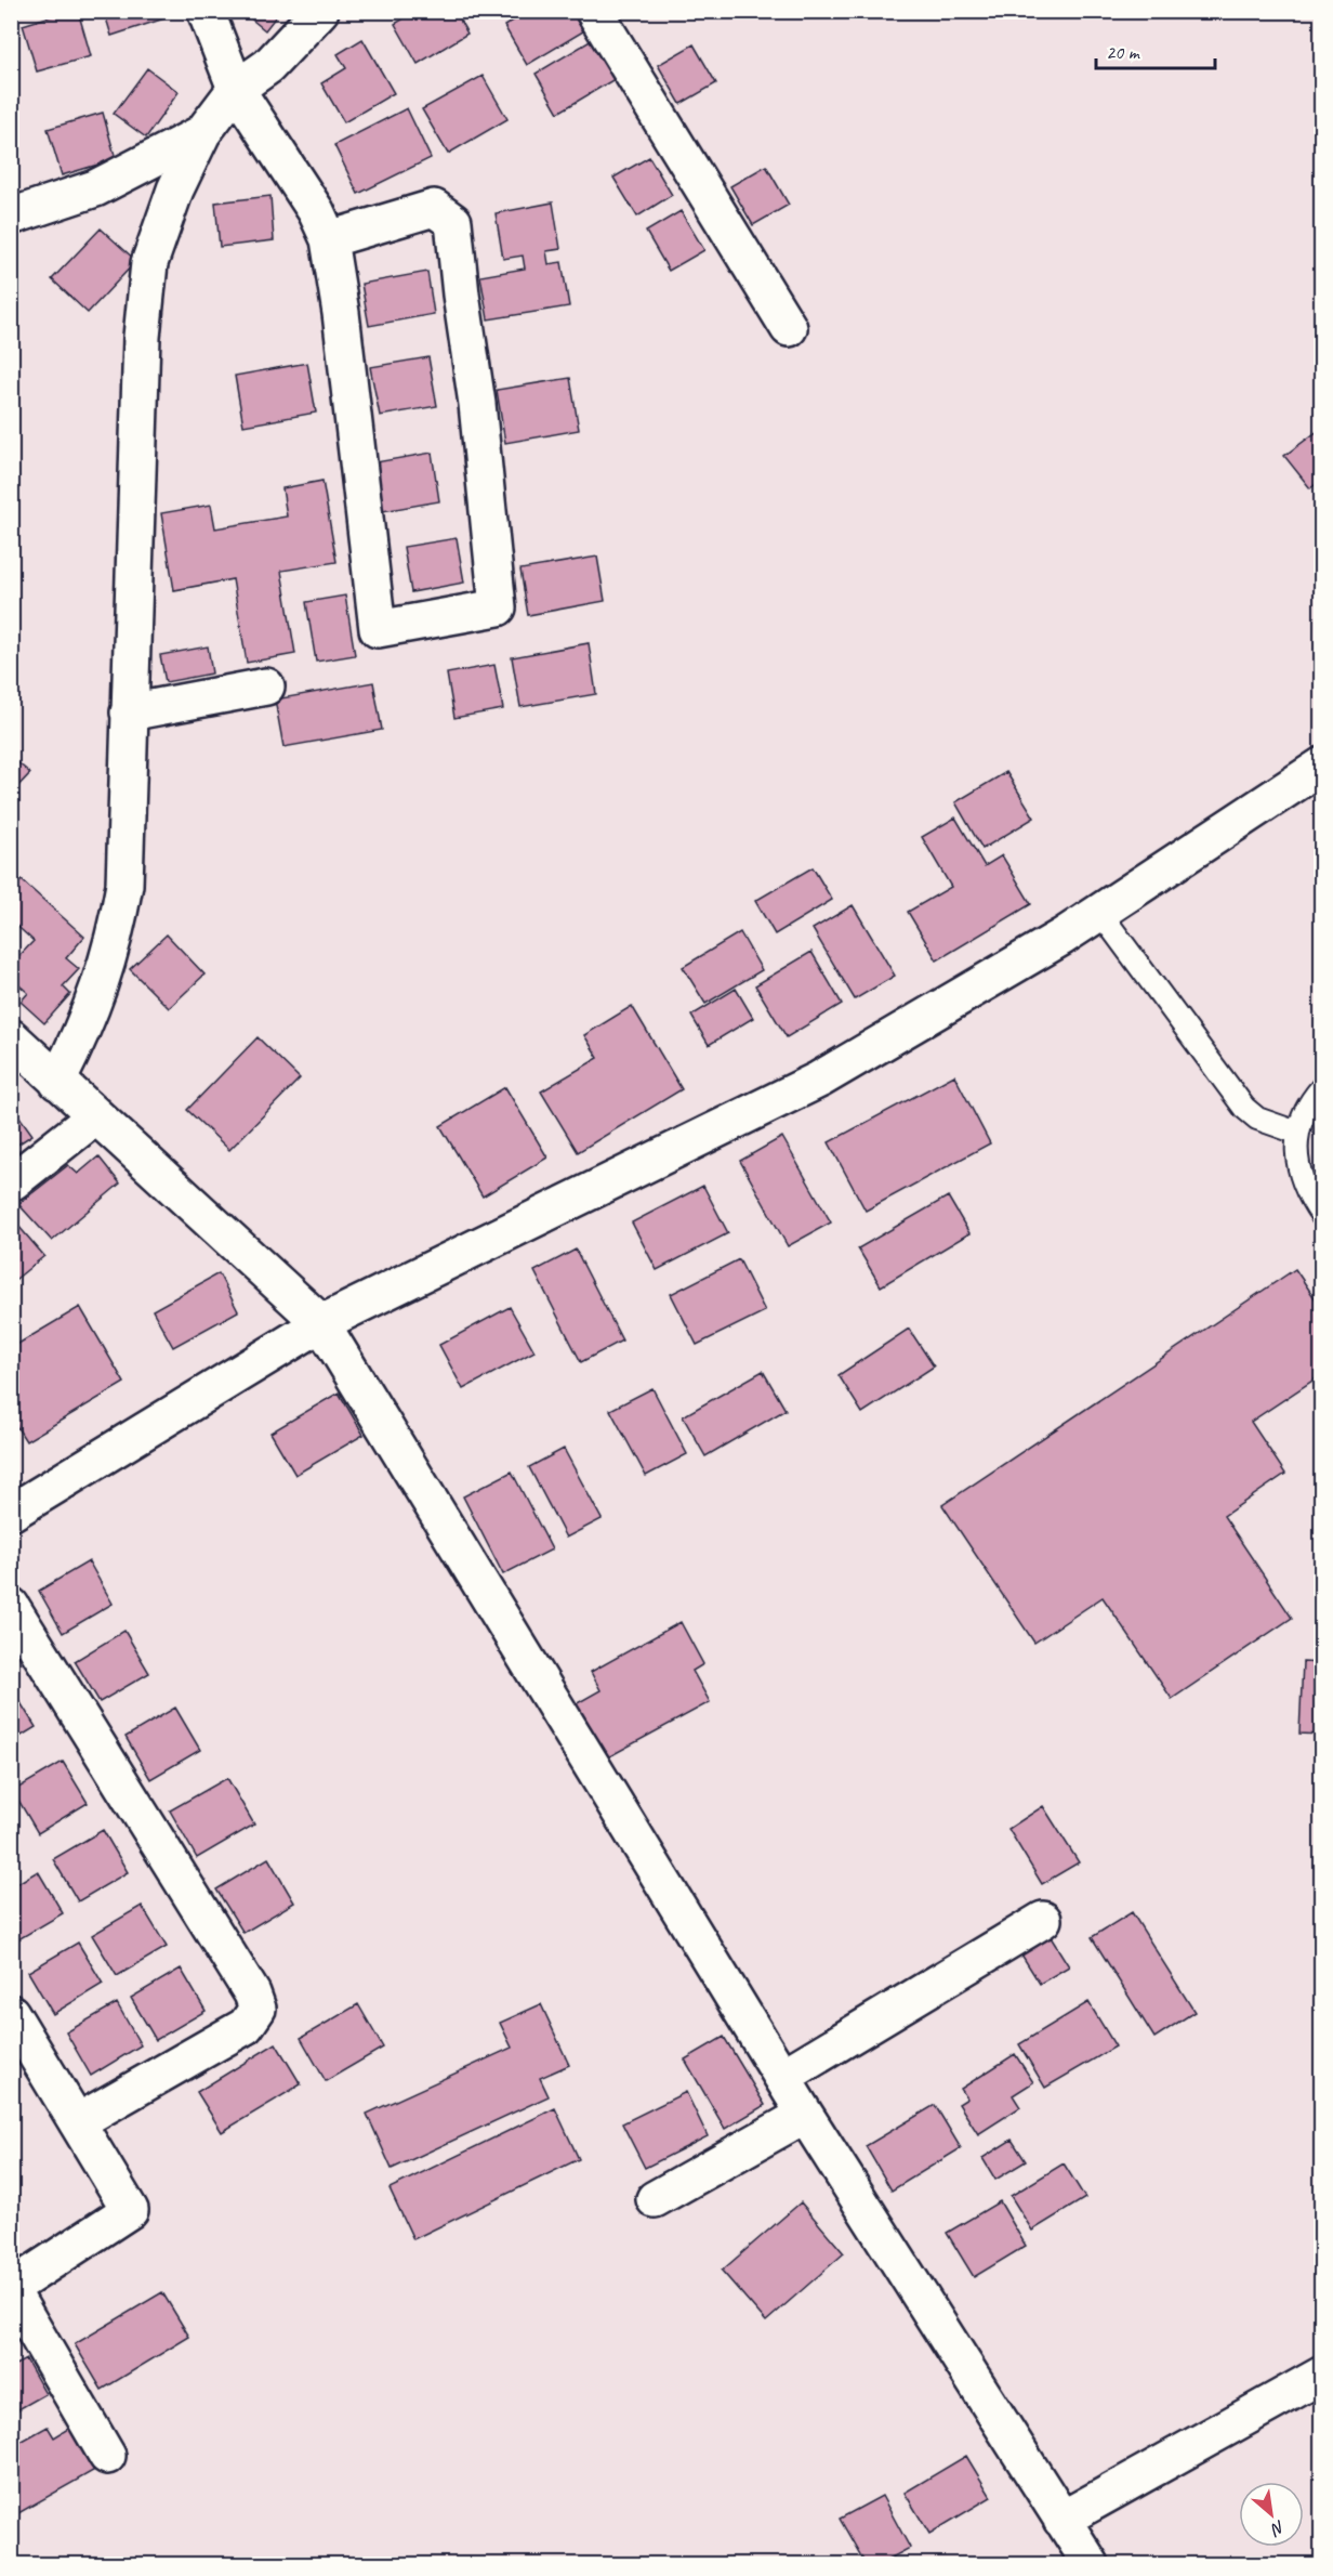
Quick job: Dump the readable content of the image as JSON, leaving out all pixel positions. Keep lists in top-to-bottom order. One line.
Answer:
{"scale_bar":"20 m","north":"bottom right"}
